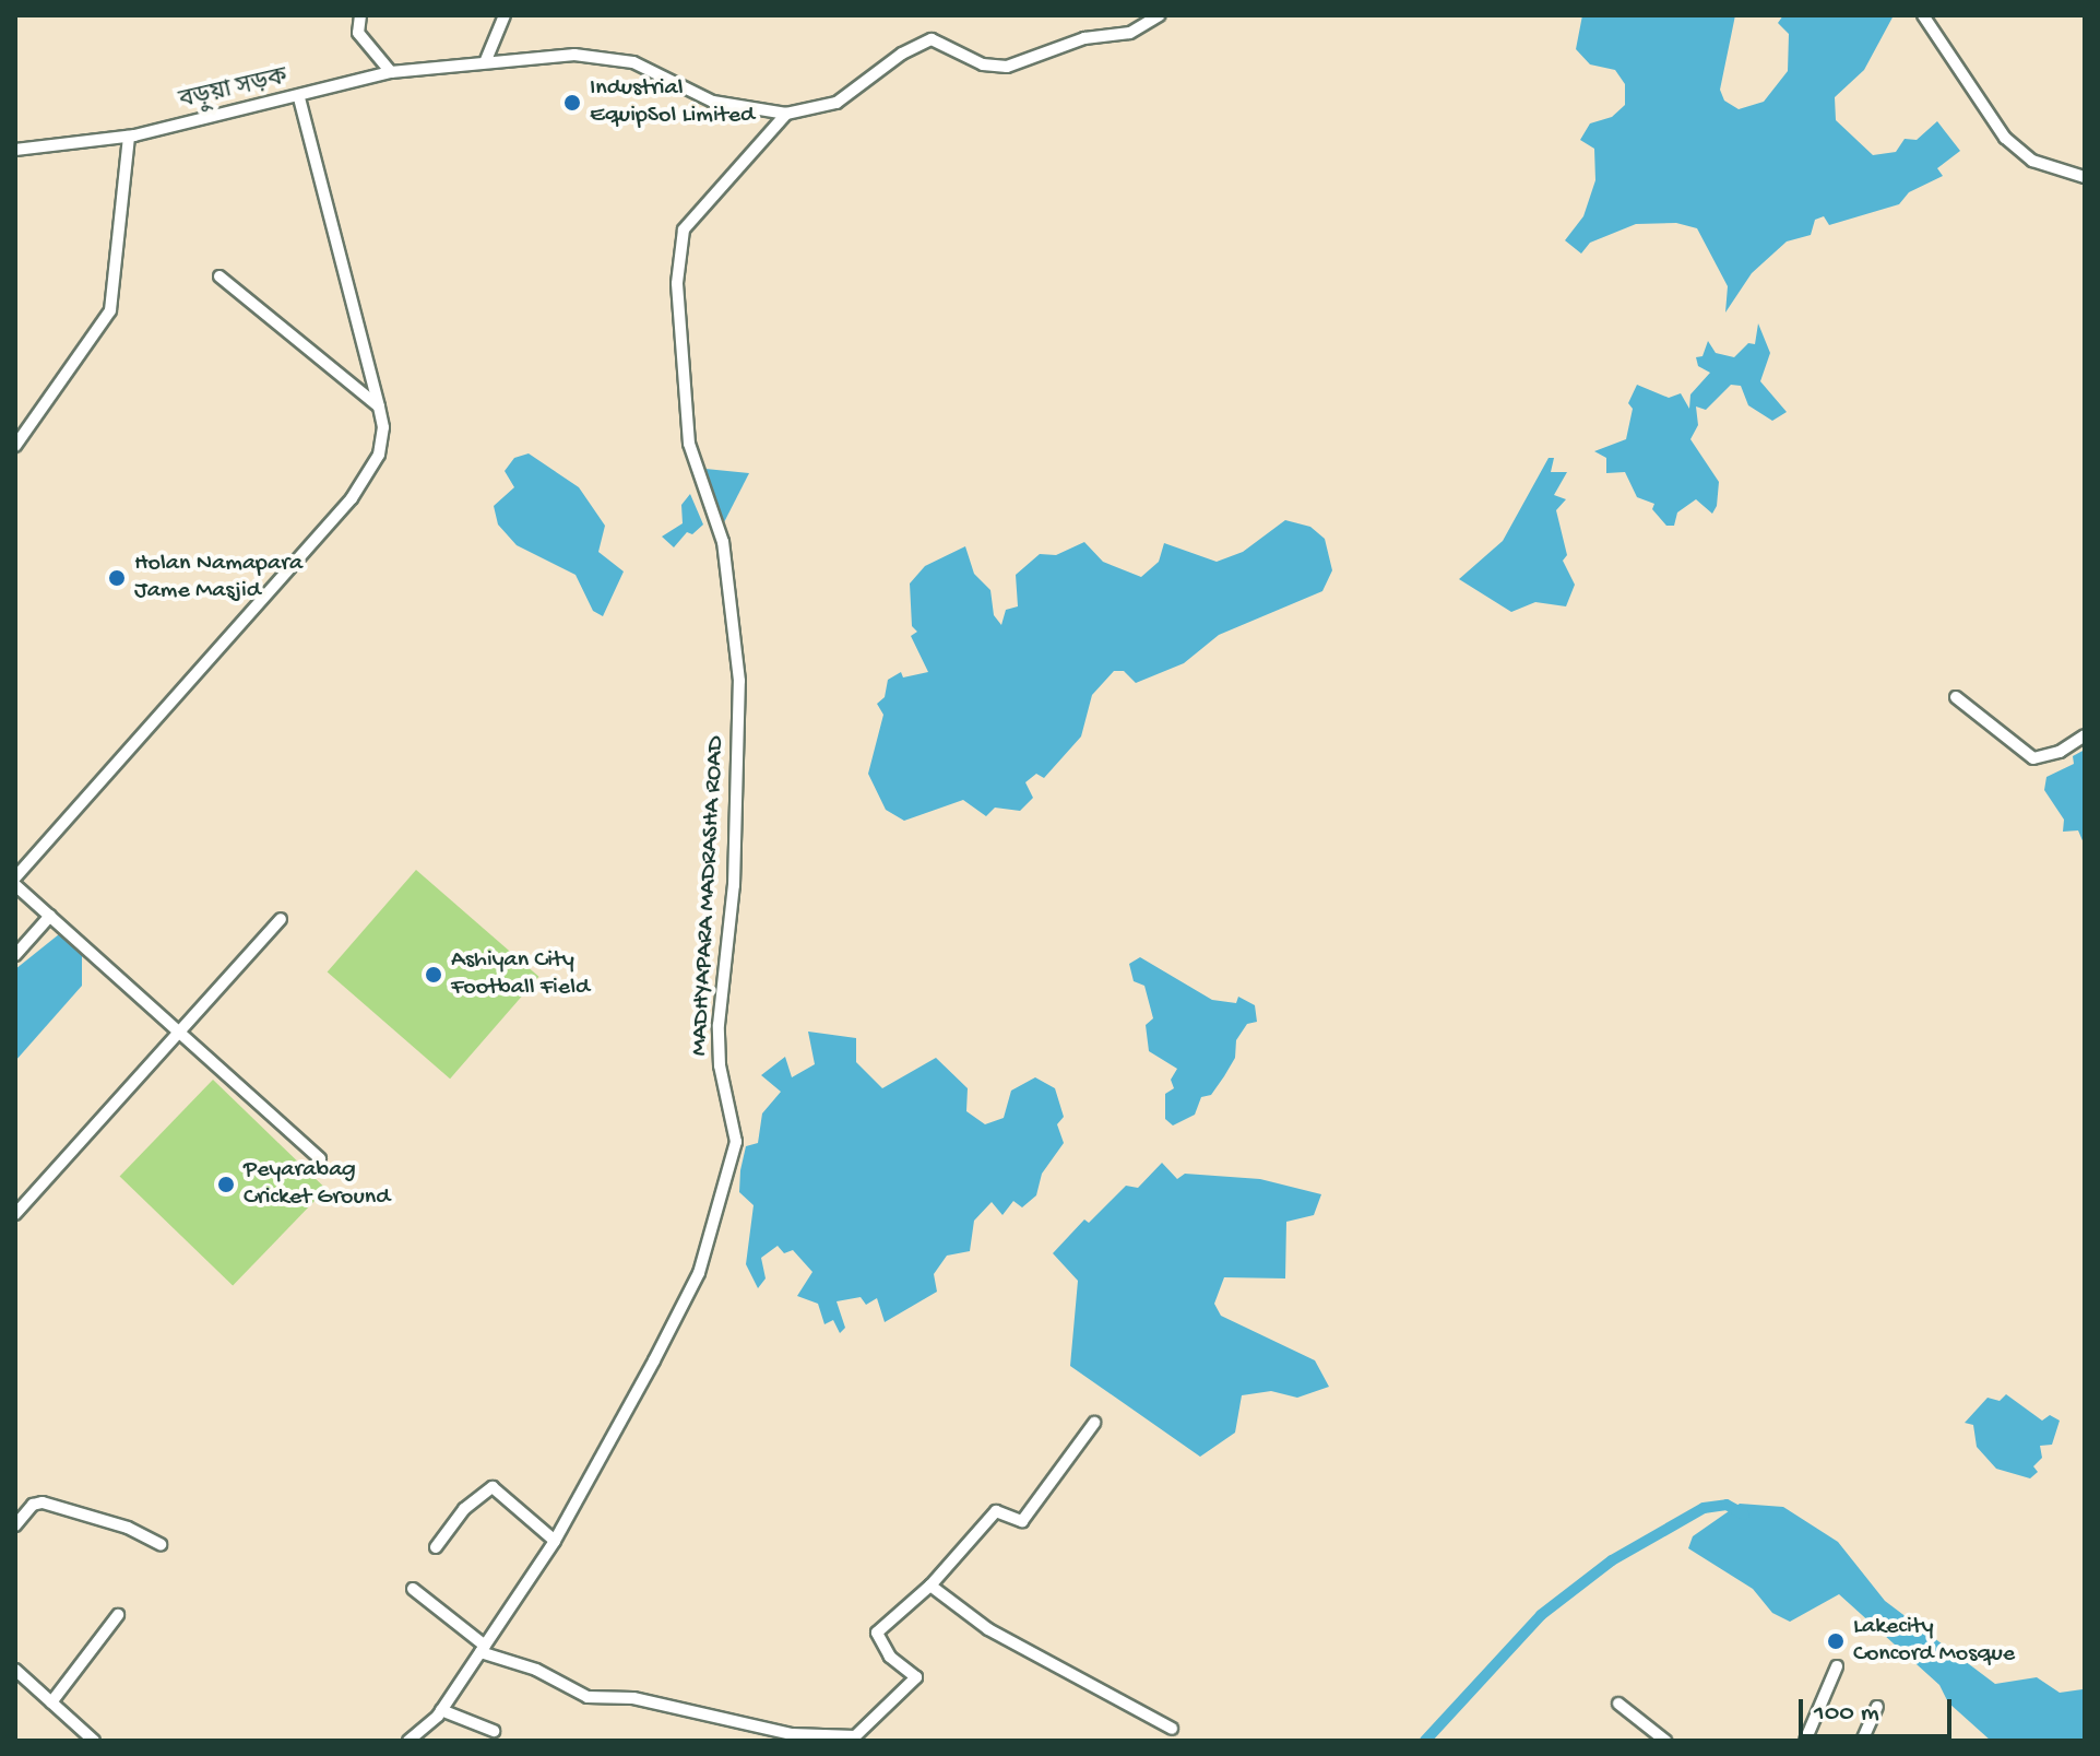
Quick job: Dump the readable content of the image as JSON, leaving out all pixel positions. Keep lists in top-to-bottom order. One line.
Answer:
{"streets":{"street":["বড়ুয়া সড়ক","MADHYAPARA MADRASHA ROAD"]},"crossings":[["বড়ুয়া সড়ক","MADHYAPARA MADRASHA ROAD"]],"places":["Industrial EquipSol Limited","Holan Namapara Jame Masjid","Ashiyan City Football Field","Peyarabag Cricket Ground","Lakecity Concord Mosque"],"scale_bar":"100 m"}
